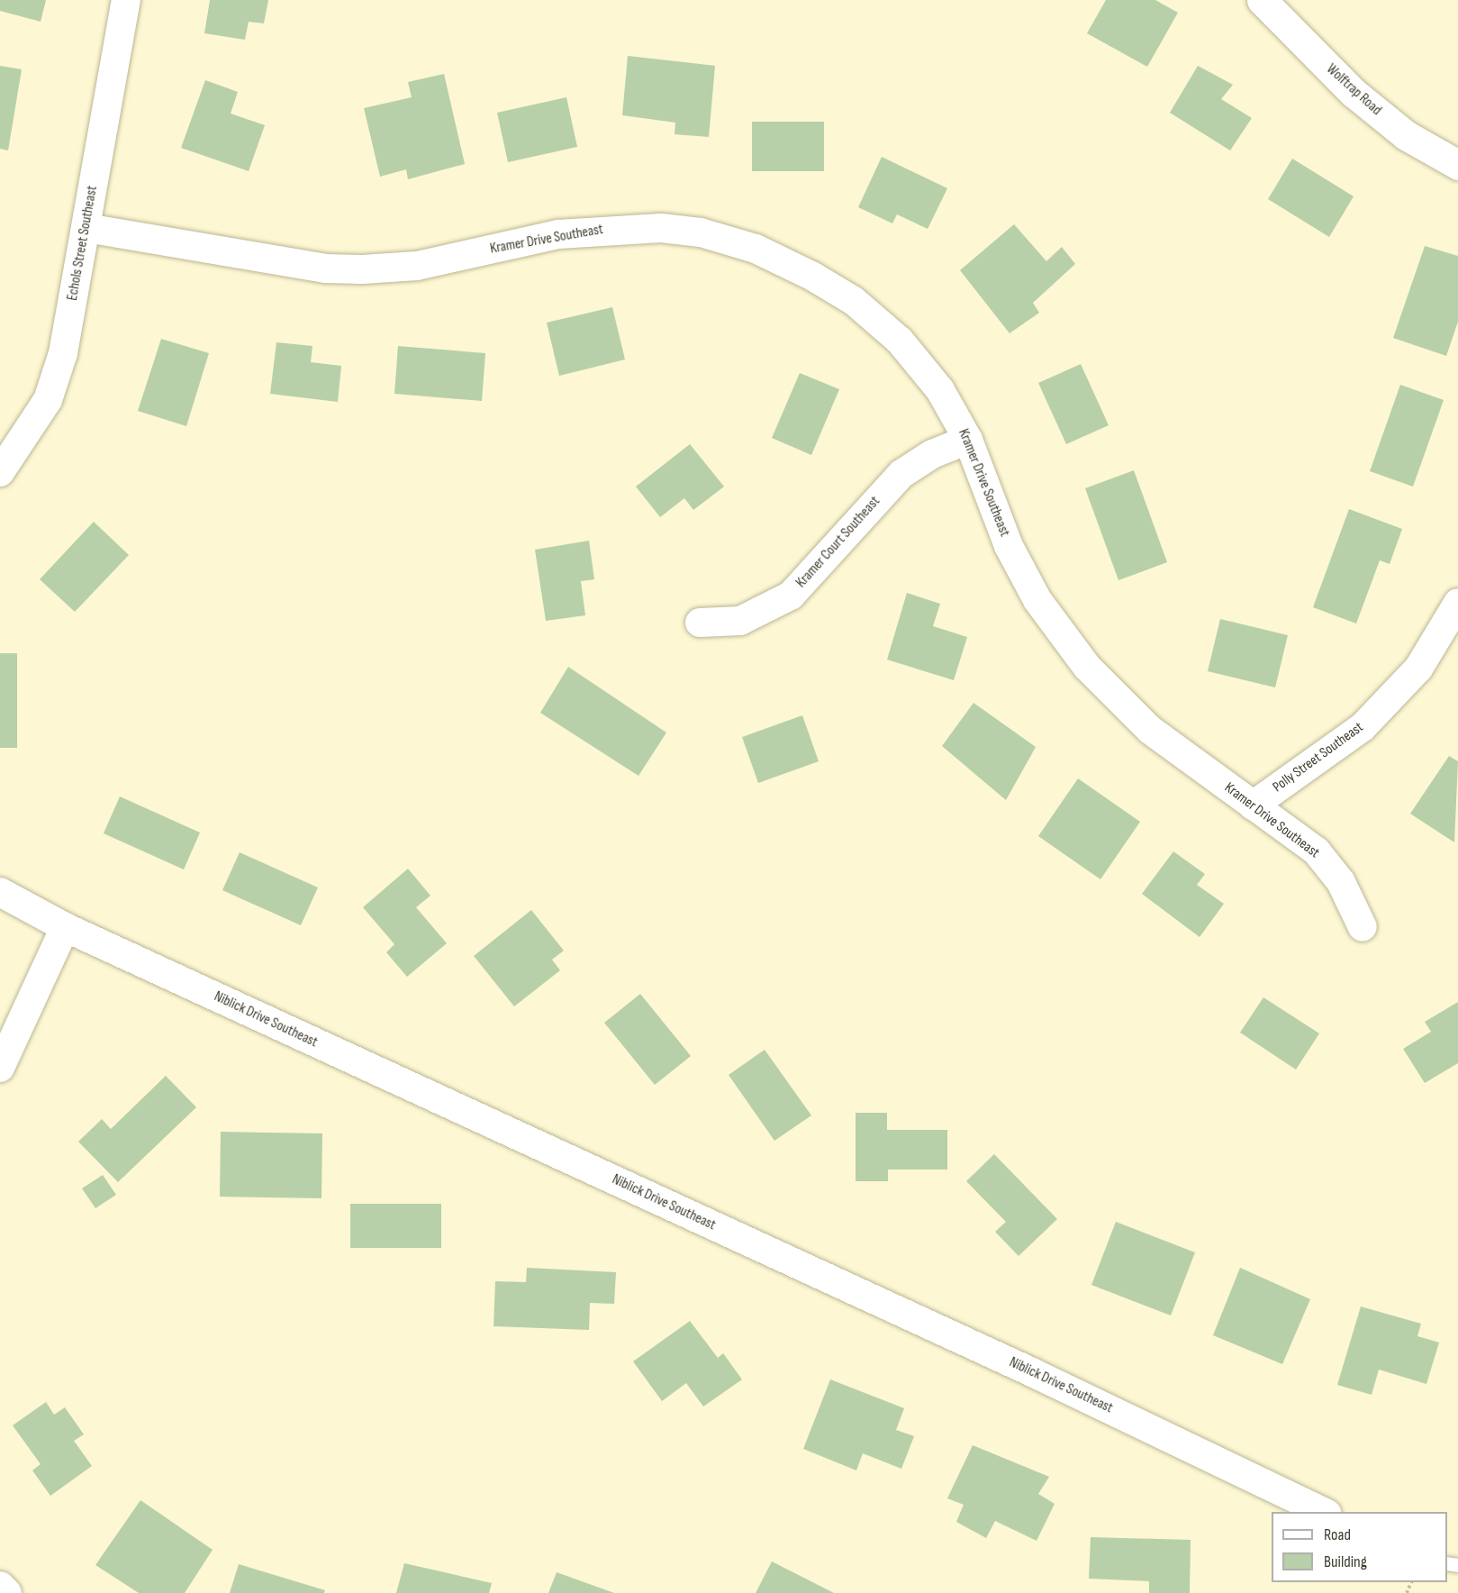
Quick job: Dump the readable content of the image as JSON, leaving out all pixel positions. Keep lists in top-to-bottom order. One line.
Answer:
{"streets":{"street":["Wolftrap Road","Kramer Drive Southeast","Echols Street Southeast","Kramer Court Southeast","Polly Street Southeast","Niblick Drive Southeast"]},"crossings":[["Kramer Drive Southeast","Echols Street Southeast"],["Kramer Drive Southeast","Kramer Court Southeast"],["Kramer Drive Southeast","Polly Street Southeast"]],"legend":["Road","Building"]}
